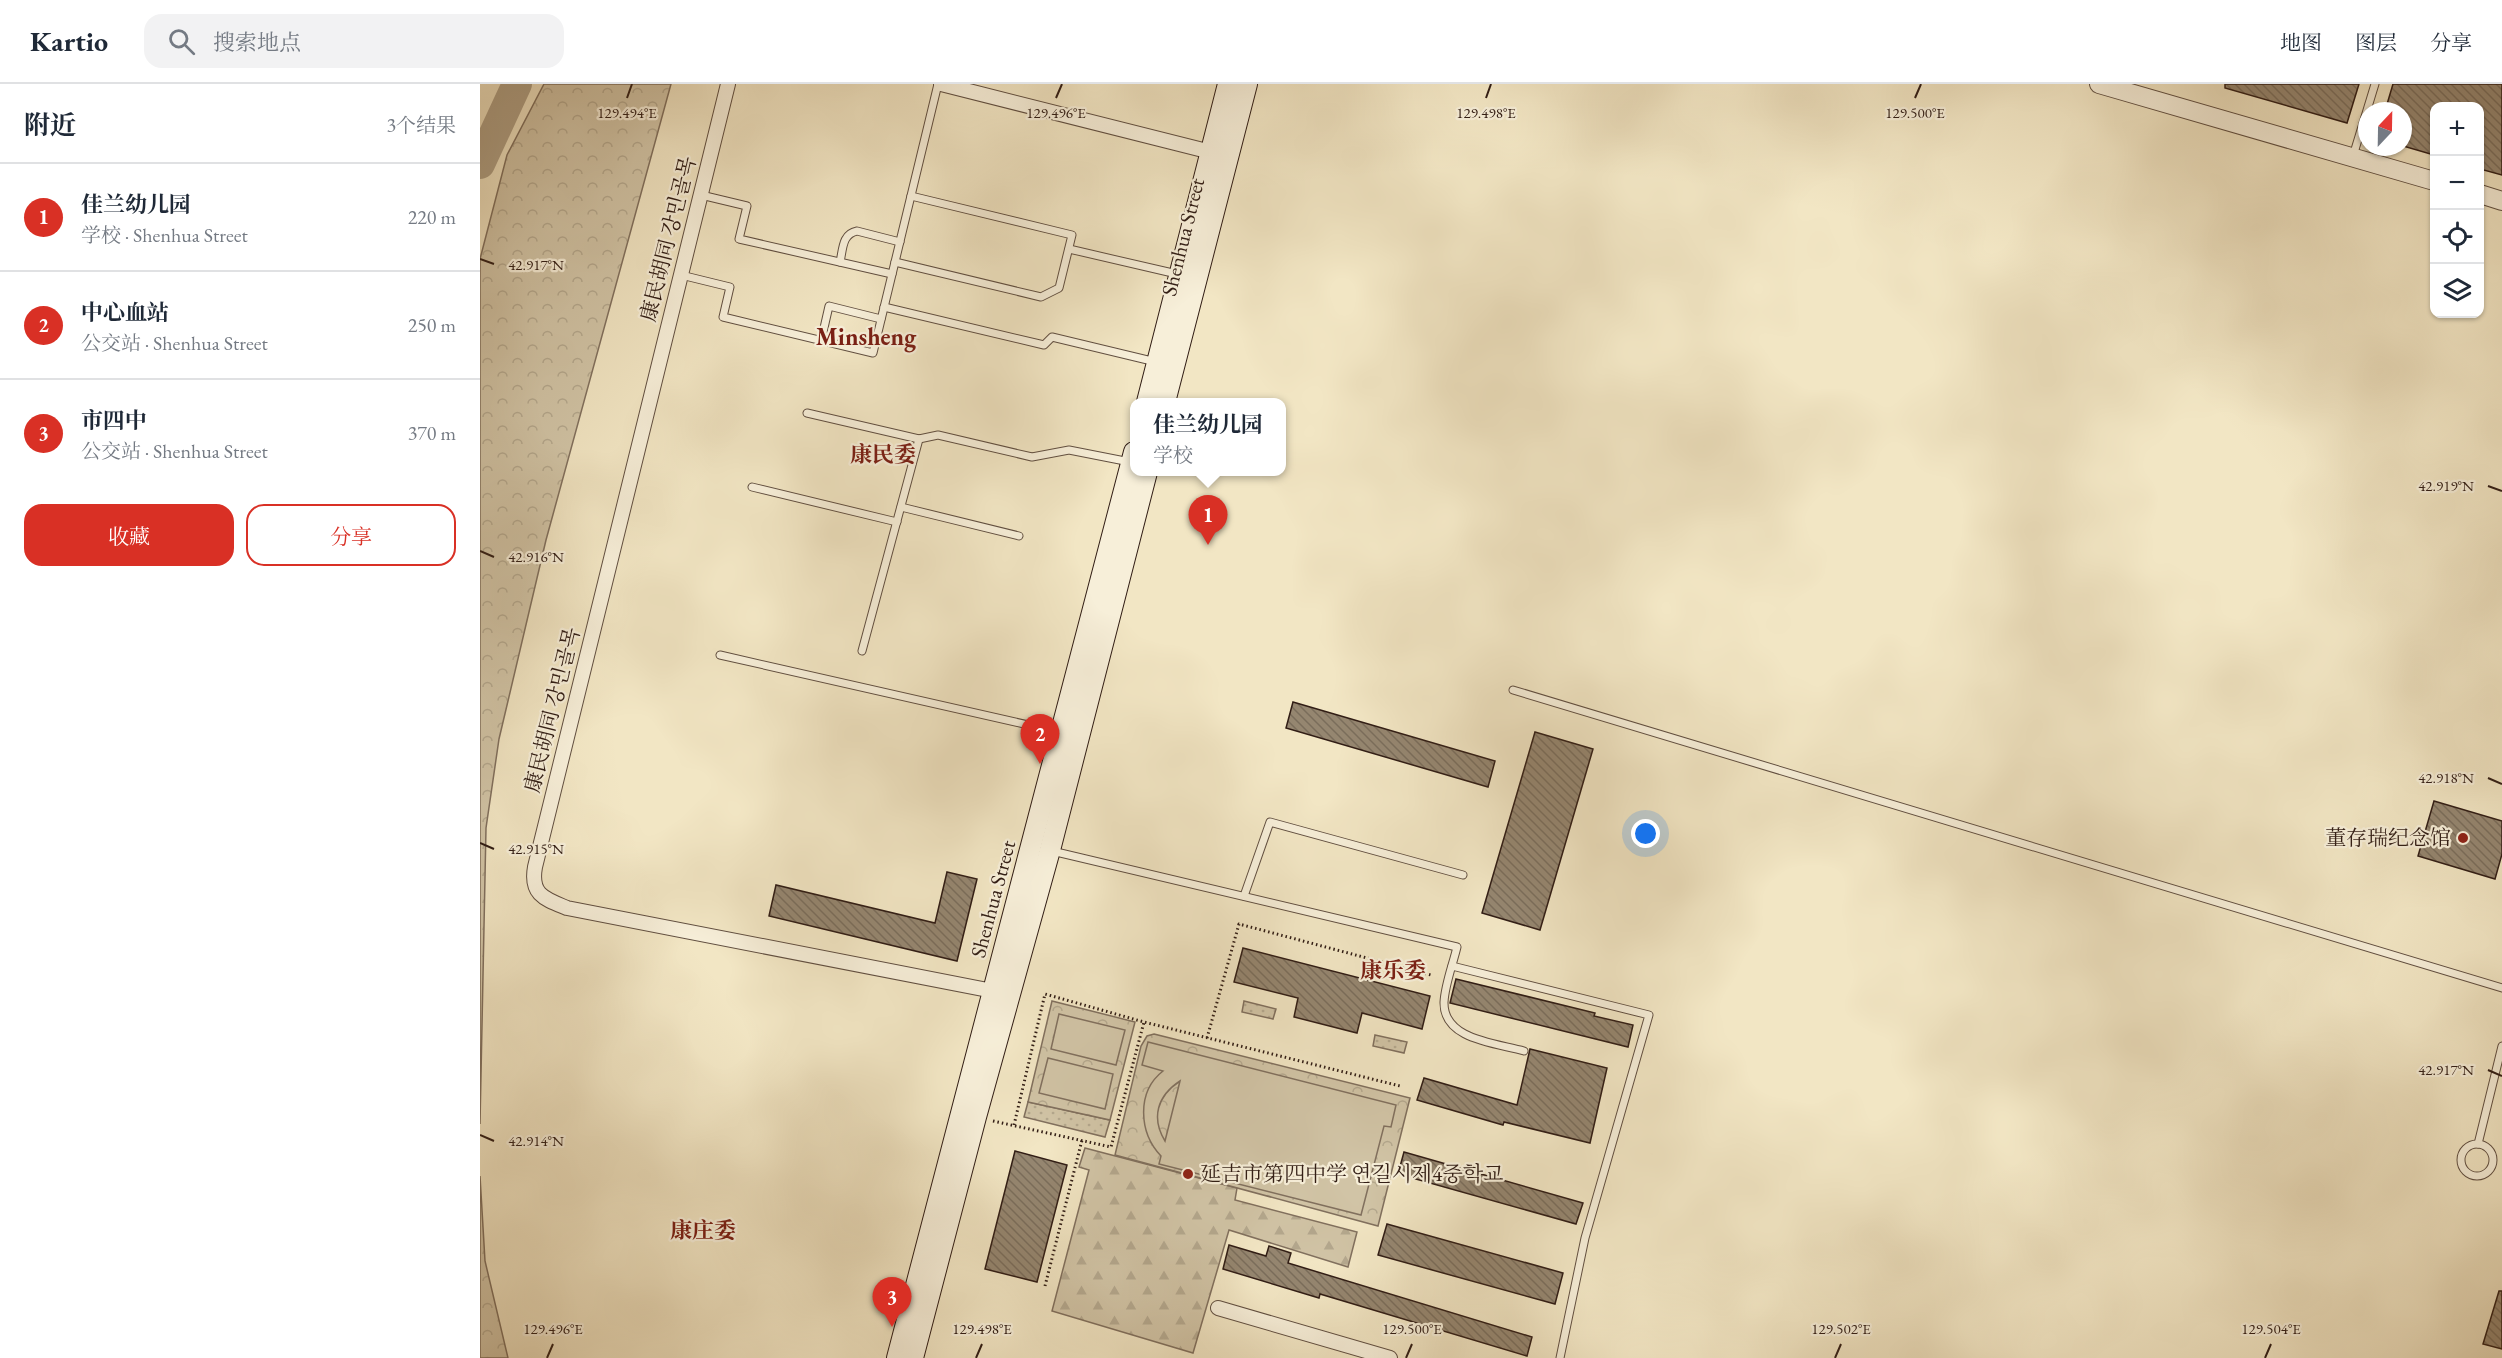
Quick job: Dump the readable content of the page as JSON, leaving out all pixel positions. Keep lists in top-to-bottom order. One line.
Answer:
{"streets":{"main road":["Shenhua Street"],"street":["康民胡同 강민골목"]},"crossings":[["Shenhua Street","康民胡同 강민골목"]],"districts":["Minsheng","康民委","康乐委","康庄委"],"places":["董存瑞纪念馆","延吉市第四中学 연길시제4중학교"],"north":"top","page":{"header":"Kartio","search":"搜索地点","nav":["地图","图层","分享"],"heading":["附近","3个结果"],"map_buttons":["+","−"],"list":[{"mark":"1","name":"佳兰幼儿园","note":"学校 · Shenhua Street","value":"220 m"},{"mark":"2","name":"中心血站","note":"公交站 · Shenhua Street","value":"250 m"},{"mark":"3","name":"市四中","note":"公交站 · Shenhua Street","value":"370 m"}],"popup":["佳兰幼儿园","学校"],"buttons":["收藏","分享"],"pins":["1","2","3"]},"coordinates":["129.494°E","129.498°E","129.500°E","129.496°E","42.917°N","42.919°N","42.916°N","42.918°N","42.915°N","42.914°N","129.502°E","129.504°E"]}
